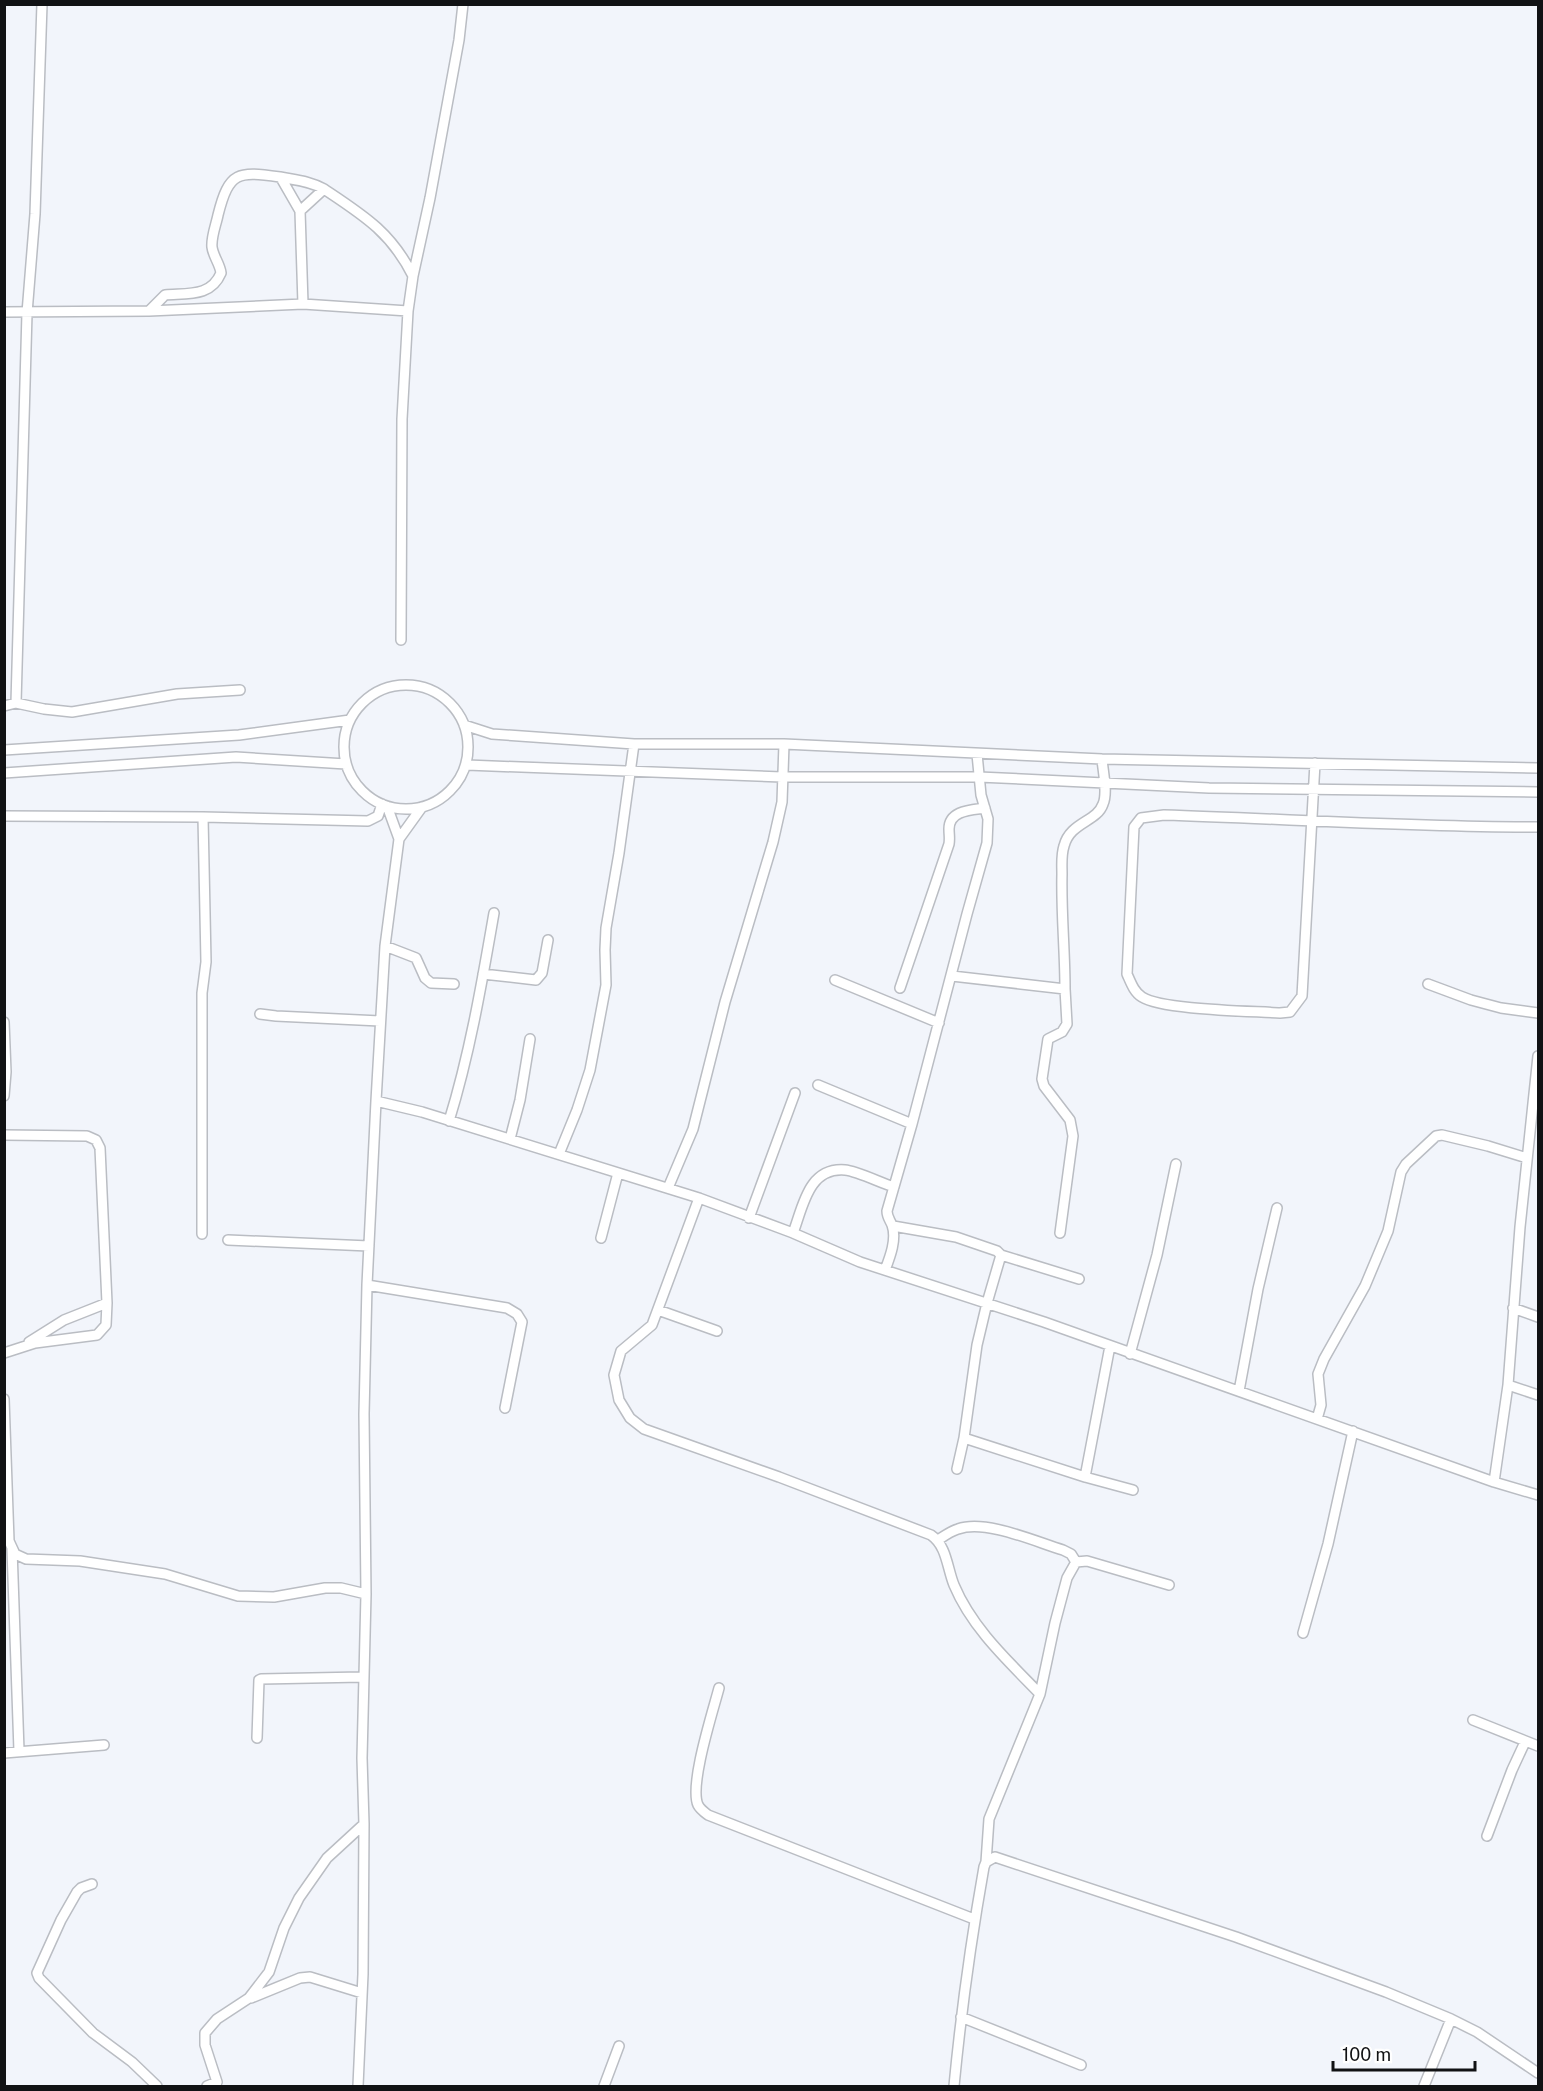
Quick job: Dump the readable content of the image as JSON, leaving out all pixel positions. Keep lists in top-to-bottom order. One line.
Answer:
{"scale_bar":"100 m"}
